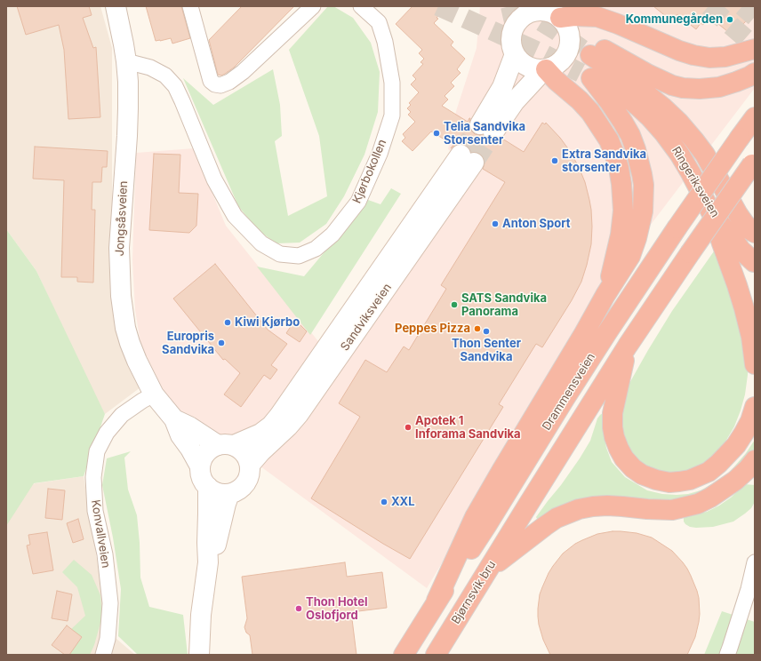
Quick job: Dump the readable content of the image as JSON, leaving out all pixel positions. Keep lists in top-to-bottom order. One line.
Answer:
{"streets":{"highway":["Ringeriksveien","Drammensveien","Bjørnsvik bru"],"main road":["Jongsåsveien","Sandviksveien"],"street":["Kjørbokollen","Konvallveien"]},"crossings":[["Kjørbokollen","Jongsåsveien"],["Jongsåsveien","Sandviksveien"],["Jongsåsveien","Konvallveien"]],"places":["Kommunegården","Telia Sandvika Storsenter","Extra Sandvika storsenter","Anton Sport","SATS Sandvika Panorama","Kiwi Kjørbo","Peppes Pizza","Thon Senter Sandvika","Europris Sandvika","Apotek 1 Inforama Sandvika","XXL","Thon Hotel Oslofjord"]}
